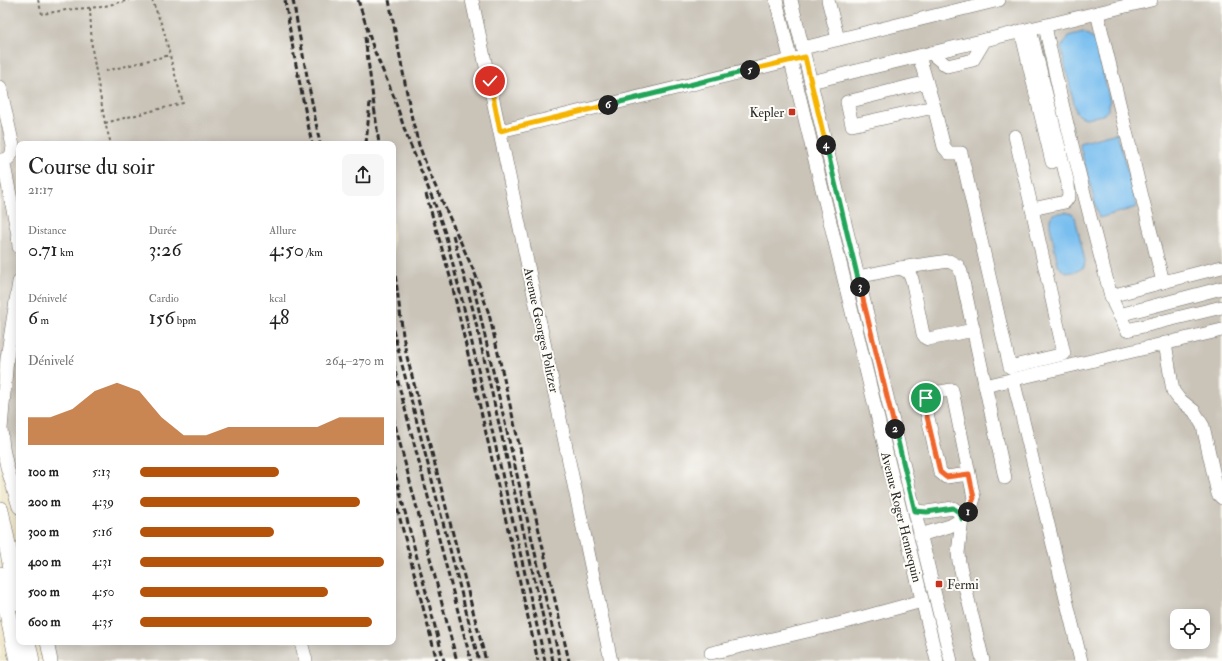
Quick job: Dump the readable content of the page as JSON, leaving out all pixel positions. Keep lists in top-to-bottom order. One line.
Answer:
{"streets":{"street":["Avenue Georges Politzer","Avenue Roger Hennequin"]},"places":{"transit":["Kepler","Fermi"]},"page":{"pins":["5","6","4","3","2","1"],"heading":["Course du soir","21:17"],"stats":[["Distance","0.71 km"],["Durée","3:26"],["Allure","4:50 /km"],["Dénivelé","6 m"],["Cardio","156 bpm"],["kcal","48"]],"chart":["Dénivelé","264–270 m"],"list":[{"name":"100 m","note":"5:13"},{"name":"200 m","note":"4:39"},{"name":"300 m","note":"5:16"},{"name":"400 m","note":"4:31"},{"name":"500 m","note":"4:50"},{"name":"600 m","note":"4:35"}]}}
